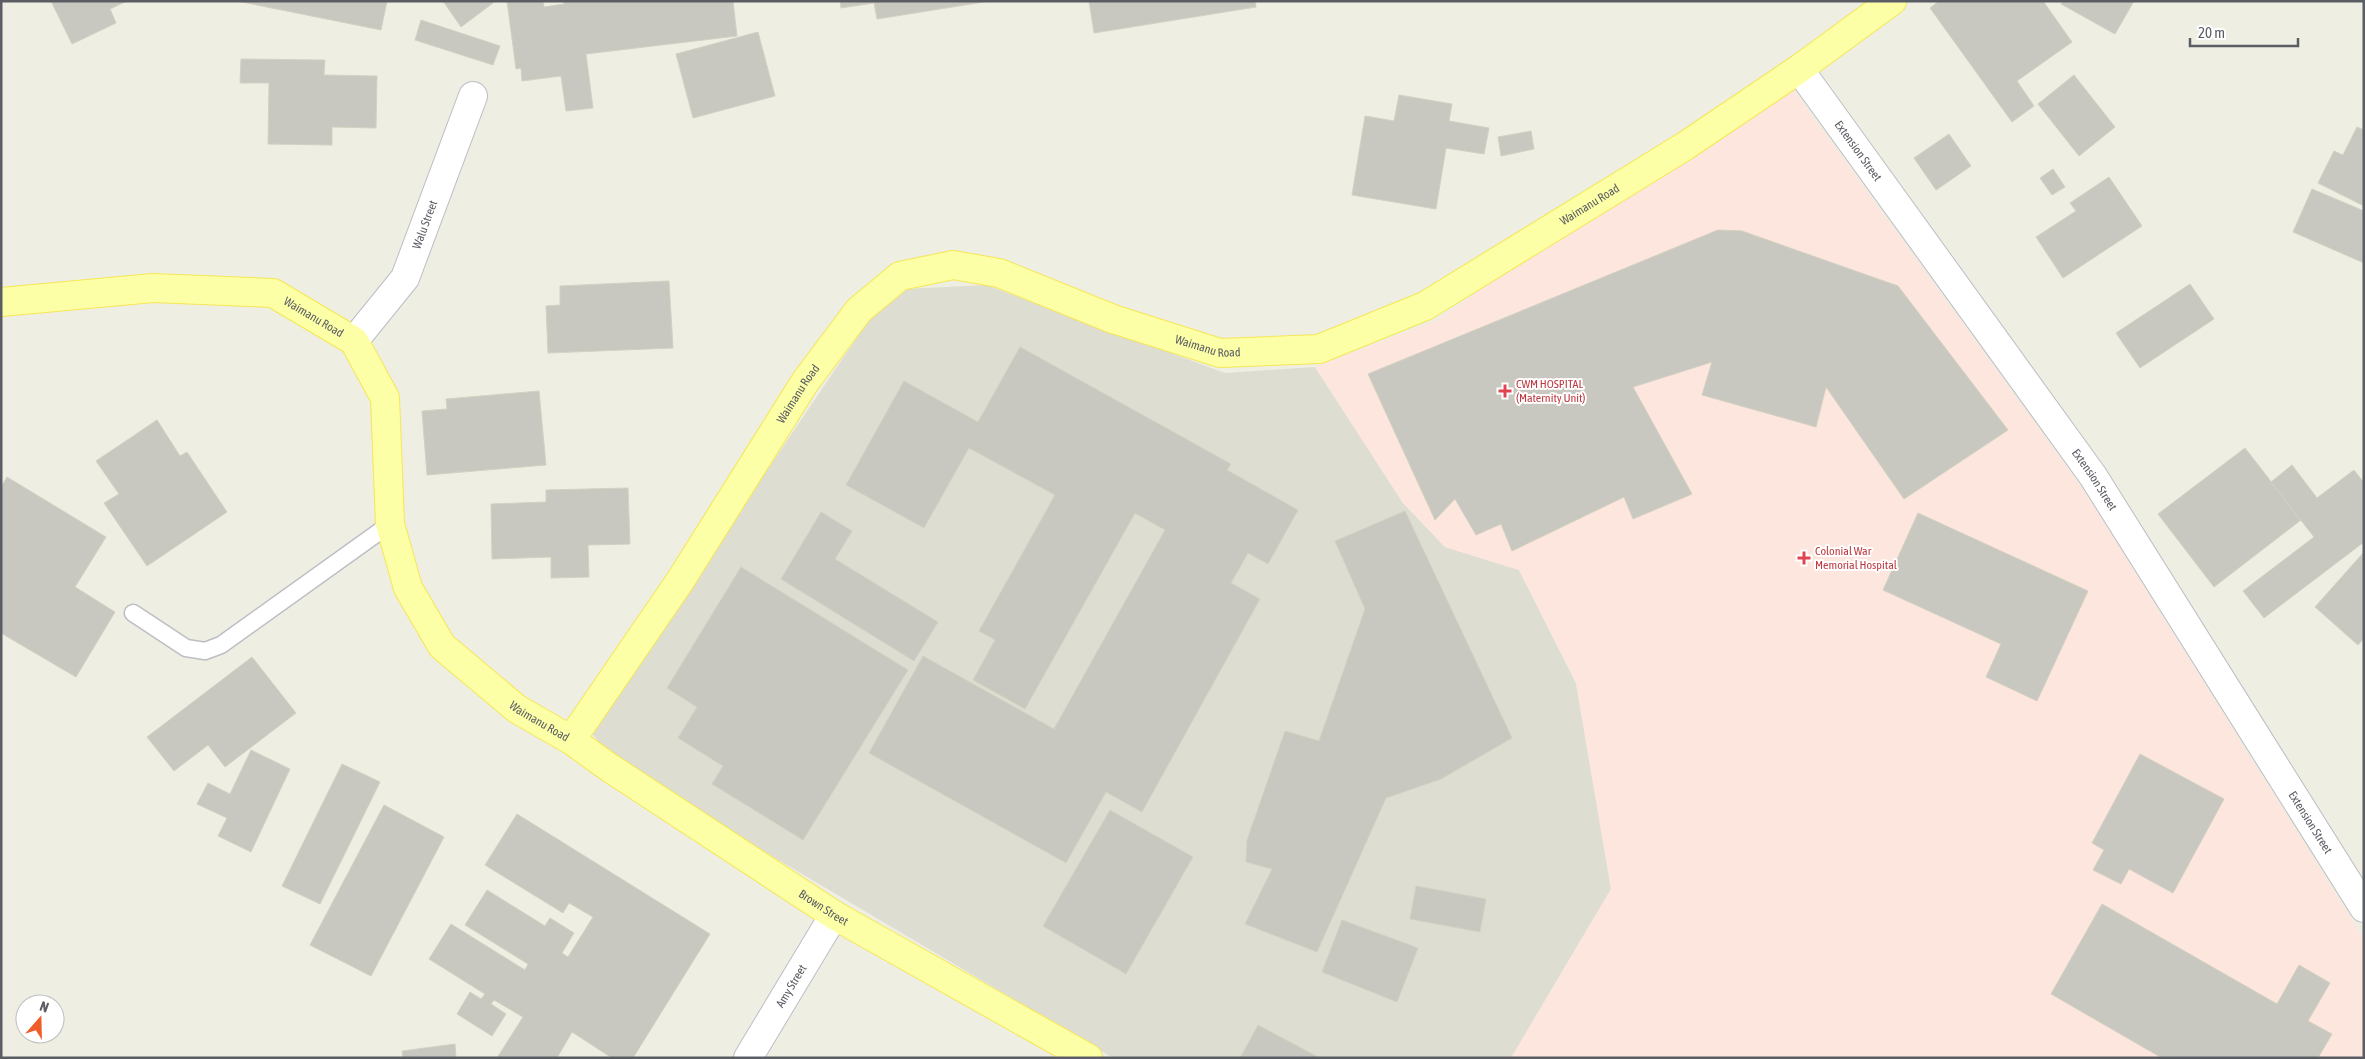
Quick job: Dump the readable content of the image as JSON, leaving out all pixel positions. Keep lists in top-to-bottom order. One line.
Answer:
{"streets":{"main road":["Waimanu Road","Brown Street"],"street":["Extension Street","Walu Street","Amy Street"]},"crossings":[["Extension Street","Waimanu Road"],["Waimanu Road","Walu Street"],["Waimanu Road","Brown Street"],["Brown Street","Amy Street"]],"places":{"health":["CWM HOSPITAL (Maternity Unit)","Colonial War Memorial Hospital"]},"scale_bar":"20 m","north":"top"}
